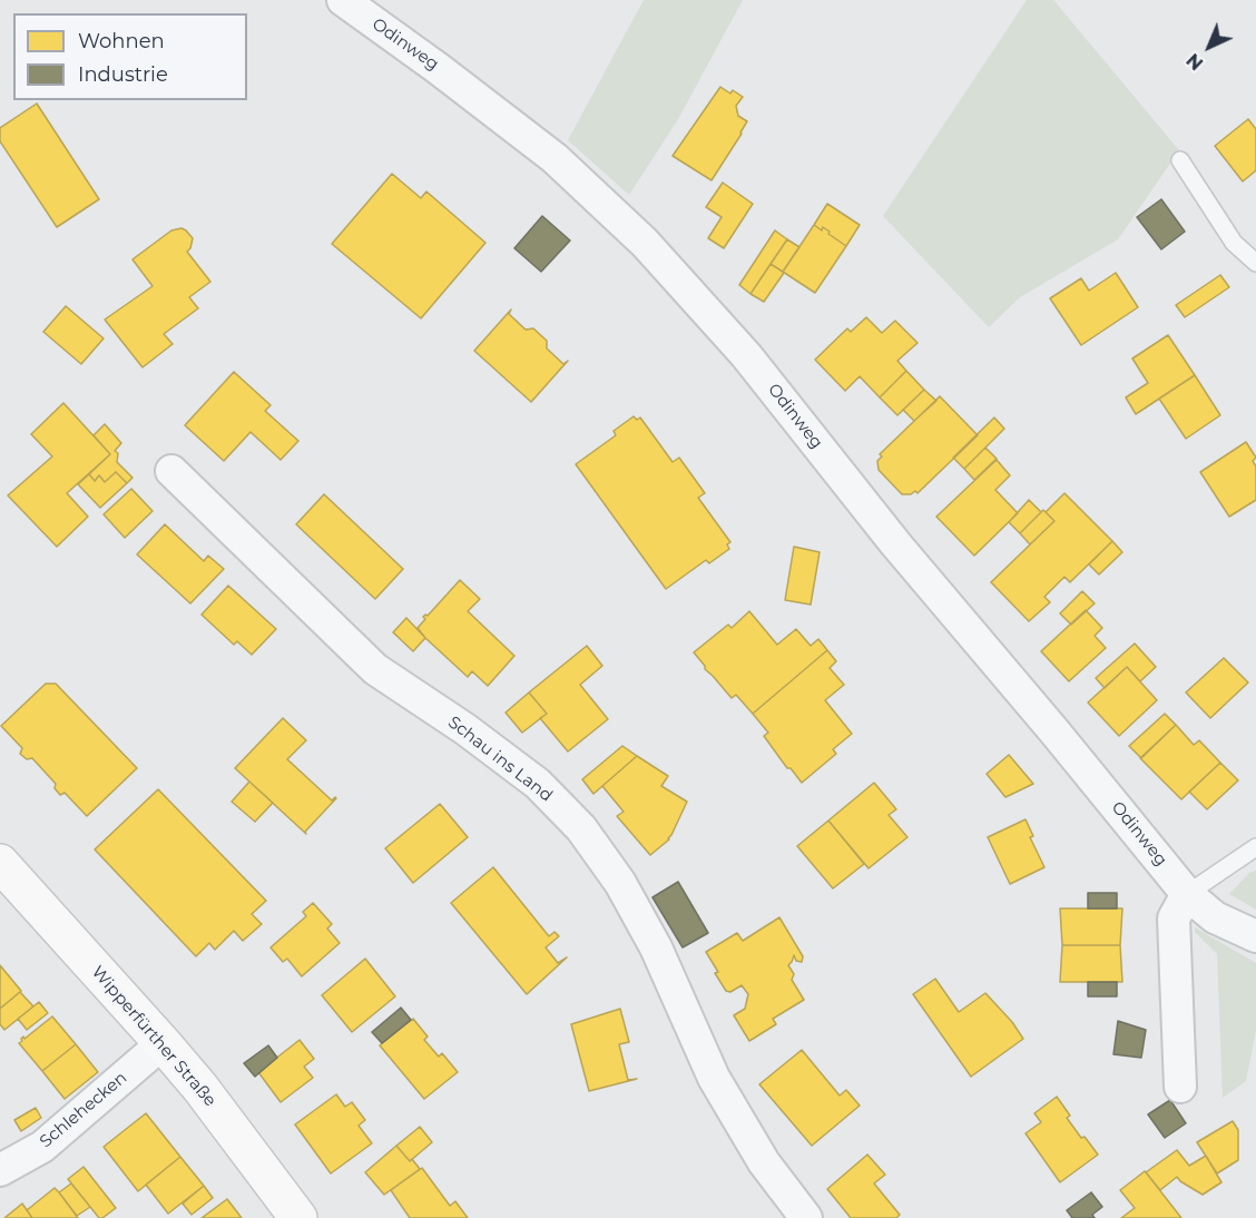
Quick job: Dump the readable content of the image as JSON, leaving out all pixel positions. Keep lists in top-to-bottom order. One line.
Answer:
{"streets":{"main road":["Wipperfürther Straße"],"street":["Odinweg","Schau ins Land","Schlehecken"]},"crossings":[["Wipperfürther Straße","Schlehecken"]],"legend":["Wohnen","Industrie"],"north":"bottom left"}
